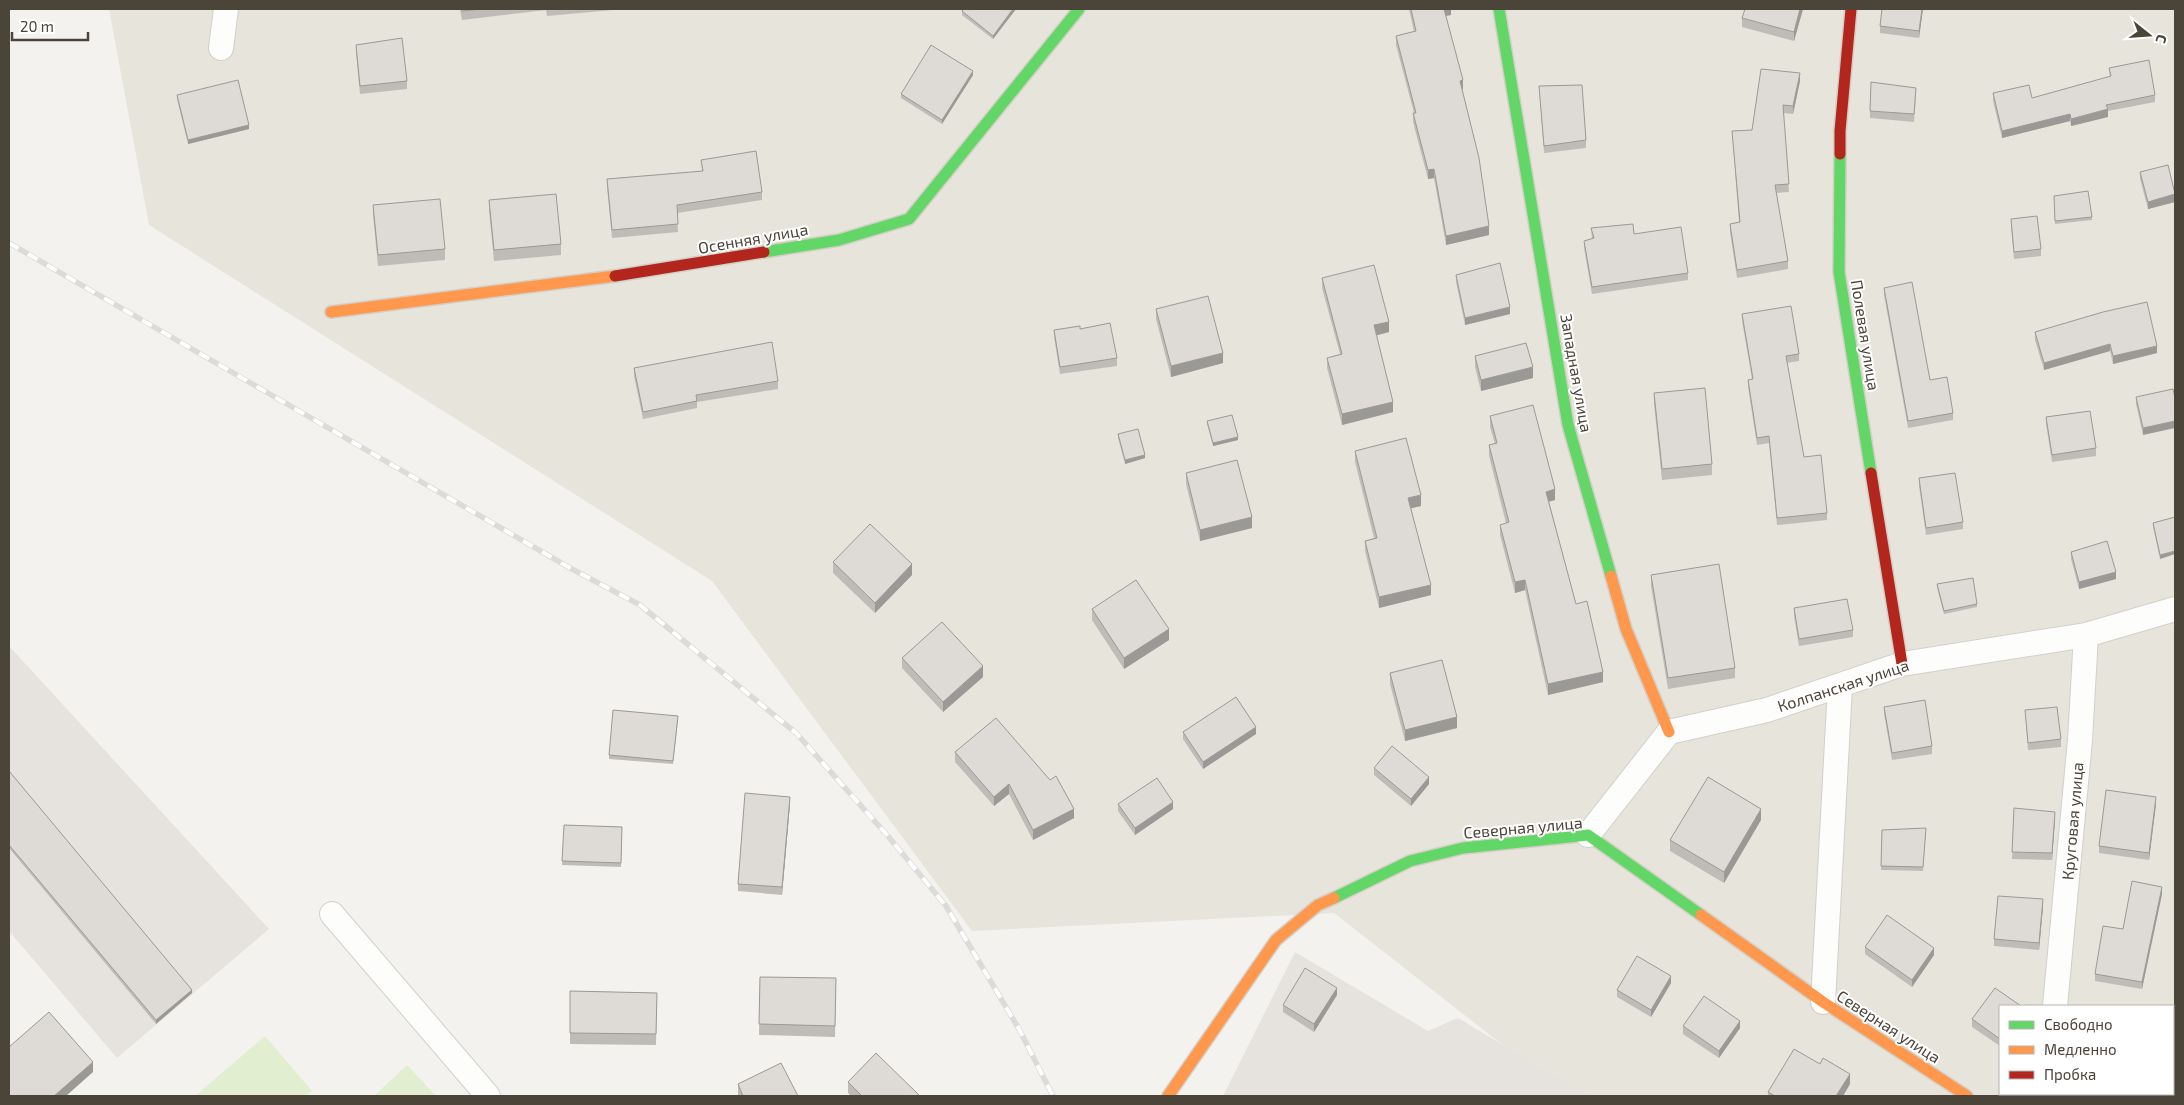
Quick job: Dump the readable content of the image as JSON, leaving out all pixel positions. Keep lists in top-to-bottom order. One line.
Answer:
{"streets":{"street":["Осенняя улица","Полевая улица","Западная улица","Колпанская улица","Круговая улица","Северная улица"]},"crossings":[["Полевая улица","Колпанская улица"],["Западная улица","Колпанская улица"],["Колпанская улица","Круговая улица"]],"legend":["Свободно","Медленно","Пробка"],"scale_bar":"20 m","north":"right"}
